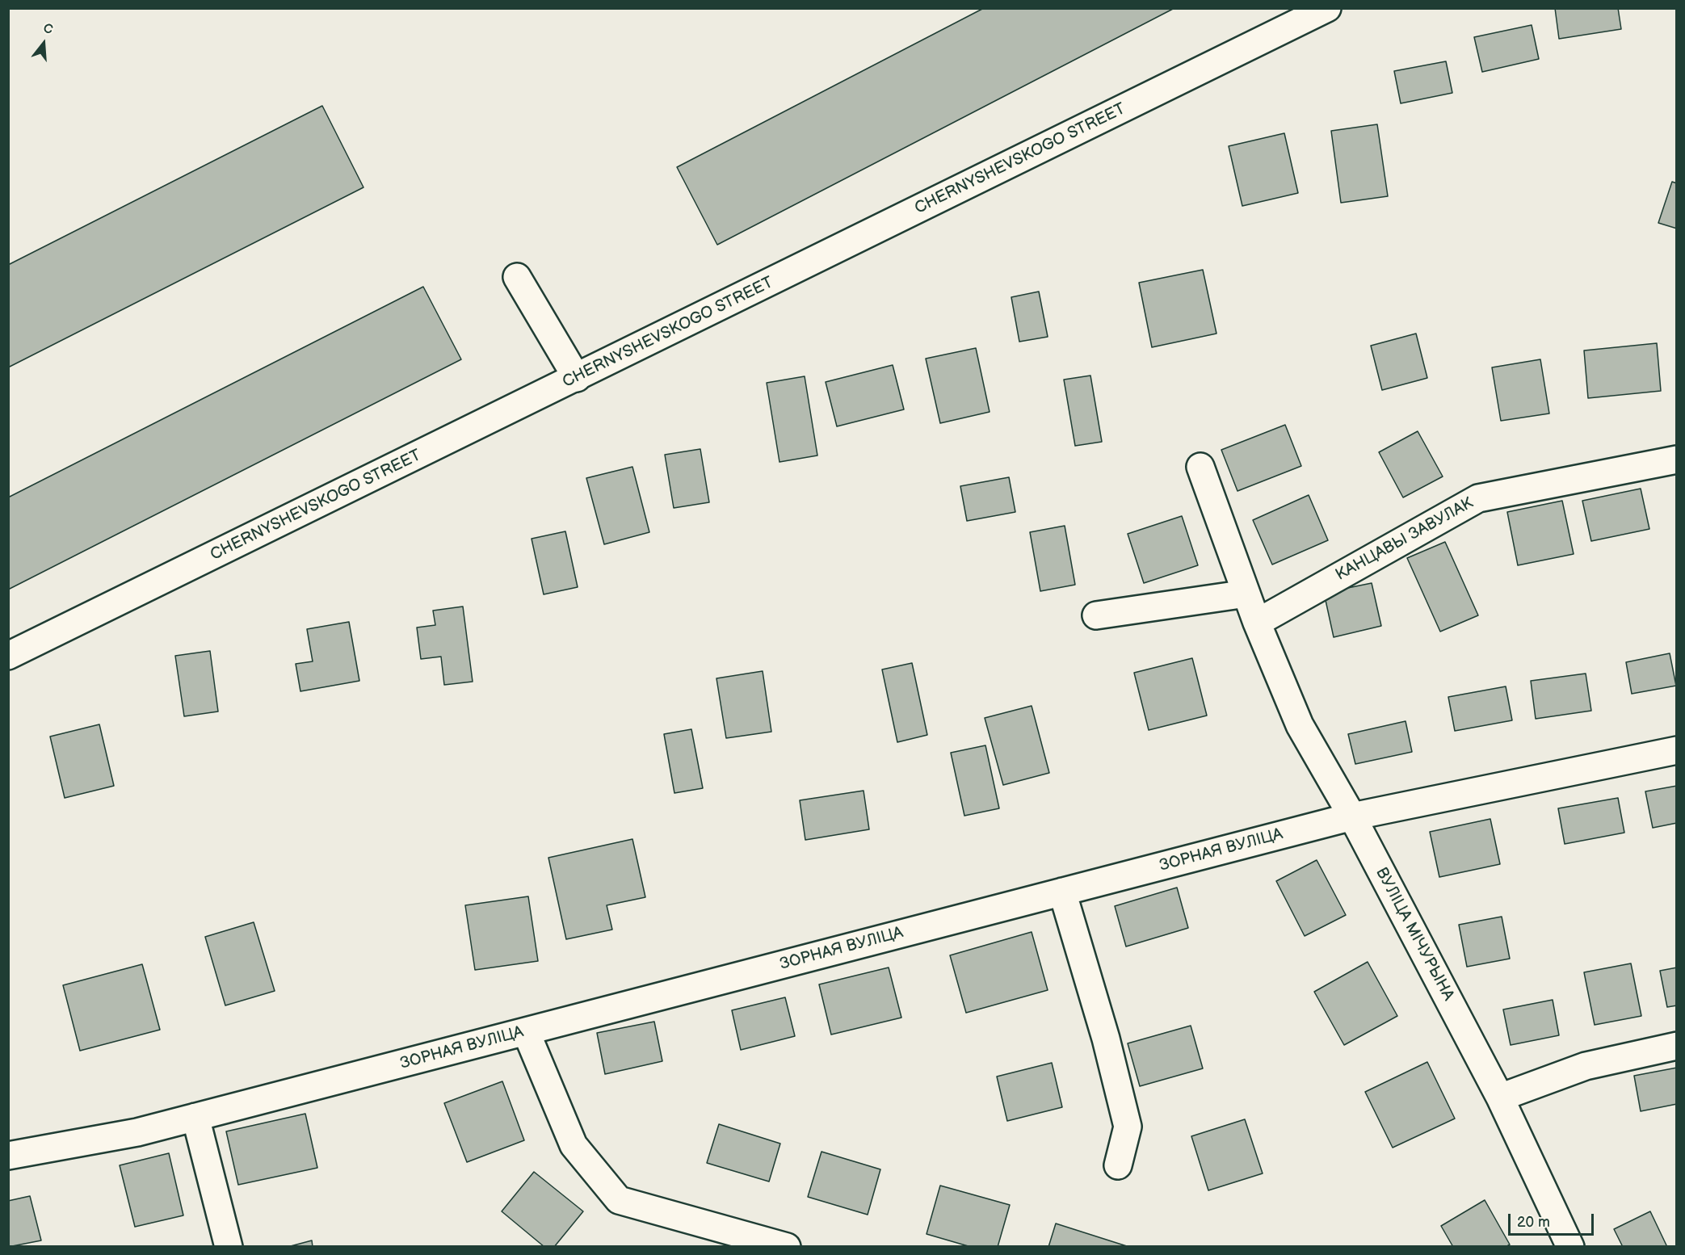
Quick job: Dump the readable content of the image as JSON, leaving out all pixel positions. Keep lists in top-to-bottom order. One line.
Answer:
{"streets":{"street":["CHERNYSHEVSKOGO STREET","КАНЦАВЫ ЗАВУЛАК","ЗОРНАЯ ВУЛІЦА","ВУЛІЦА МІЧУРЫНА"]},"crossings":[["КАНЦАВЫ ЗАВУЛАК","ВУЛІЦА МІЧУРЫНА"],["ЗОРНАЯ ВУЛІЦА","ВУЛІЦА МІЧУРЫНА"]],"scale_bar":"20 m","north":"top"}
